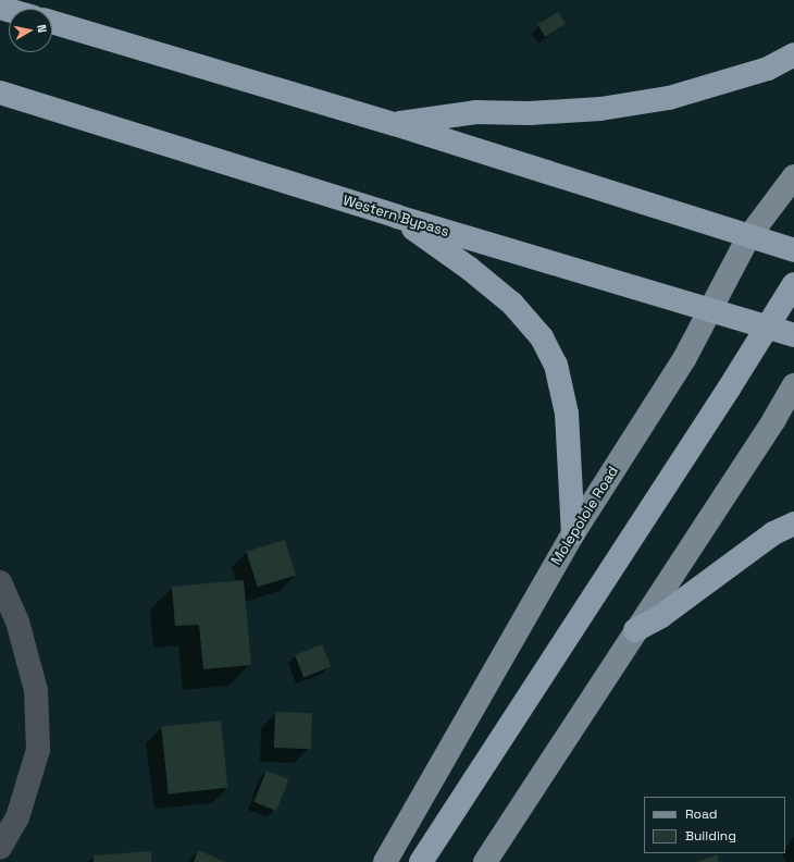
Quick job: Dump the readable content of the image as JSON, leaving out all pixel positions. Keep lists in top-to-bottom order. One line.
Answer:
{"streets":{"highway":["Western Bypass"],"main road":["Molepolole Road"]},"crossings":[["Western Bypass","Molepolole Road"]],"legend":["Road","Building"],"north":"right"}
